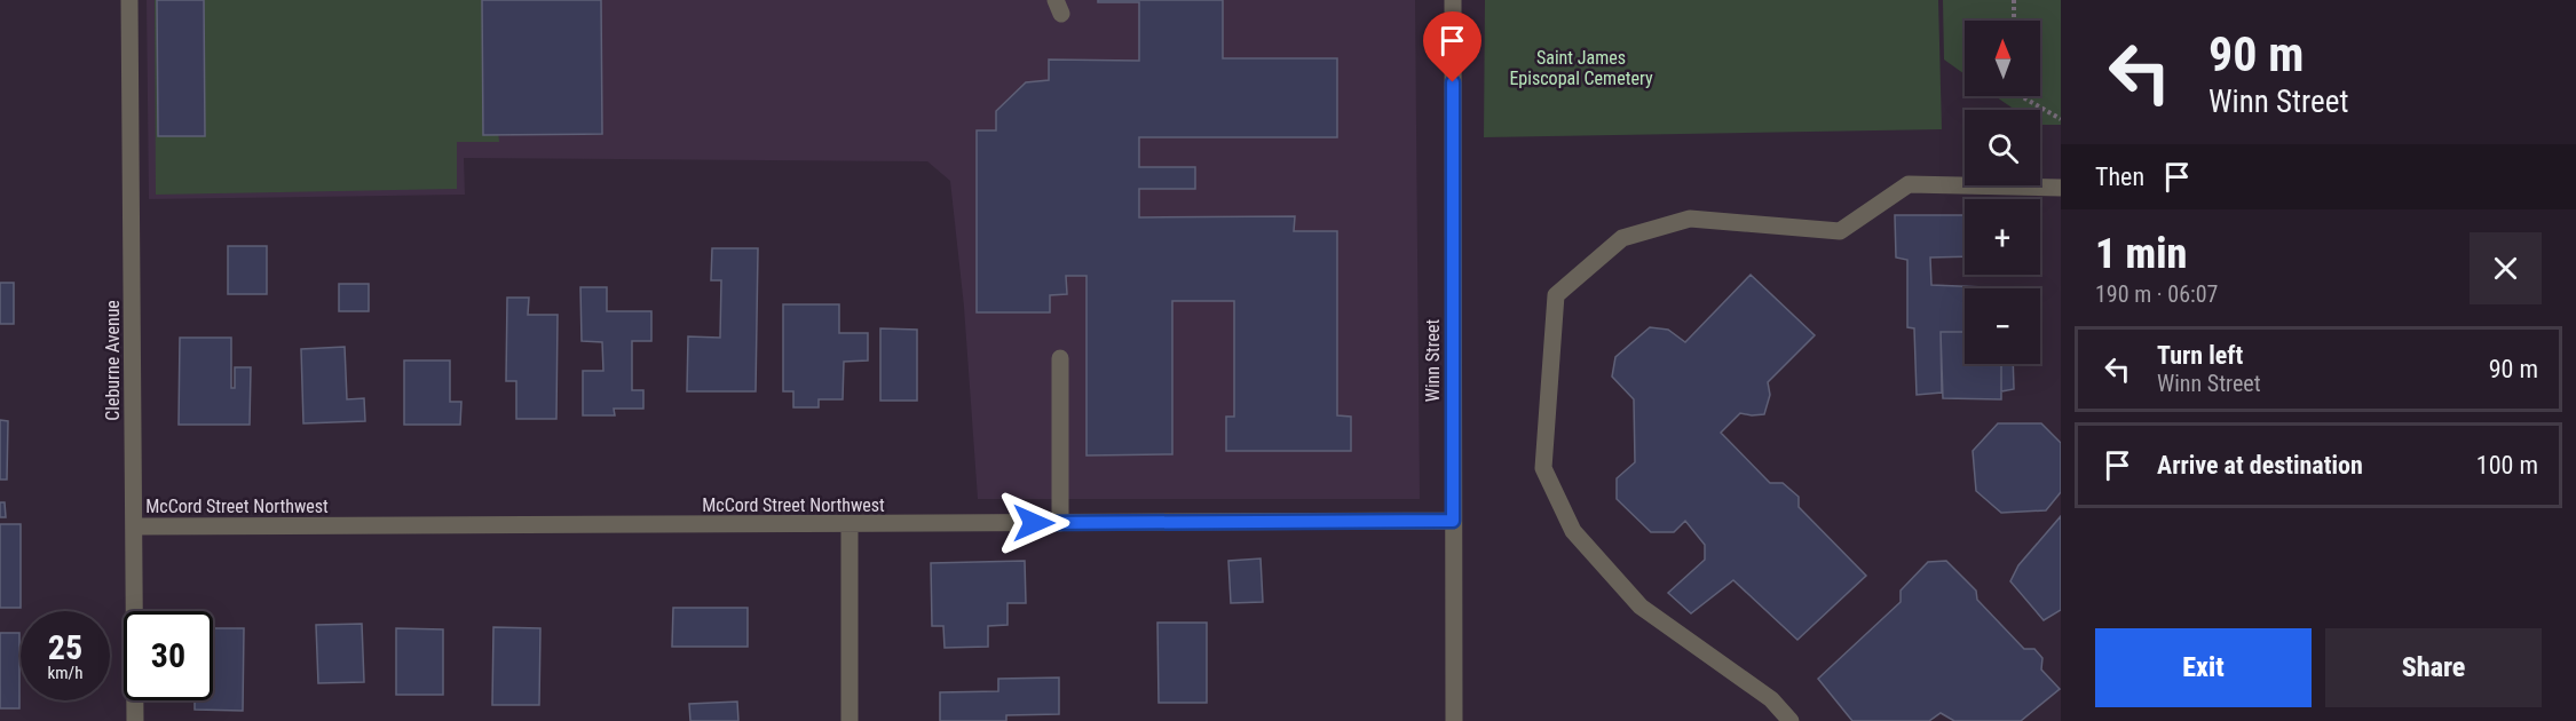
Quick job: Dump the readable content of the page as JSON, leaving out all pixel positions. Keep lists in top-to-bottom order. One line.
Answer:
{"streets":{"street":["Cleburne Avenue","Winn Street","McCord Street Northwest"]},"crossings":[["Cleburne Avenue","McCord Street Northwest"],["Winn Street","McCord Street Northwest"]],"parks":["Saint James Episcopal Cemetery"],"north":"top","page":{"turn":["90 m","Winn Street"],"map_buttons":["+","−"],"then":"Then","heading":["1 min","190 m · 06:07"],"list":[{"name":"Turn left","note":"Winn Street","value":"90 m"},{"name":"Arrive at destination","value":"100 m"}],"speed":"25 km/h","limit":"30","buttons":["Exit","Share"]}}
